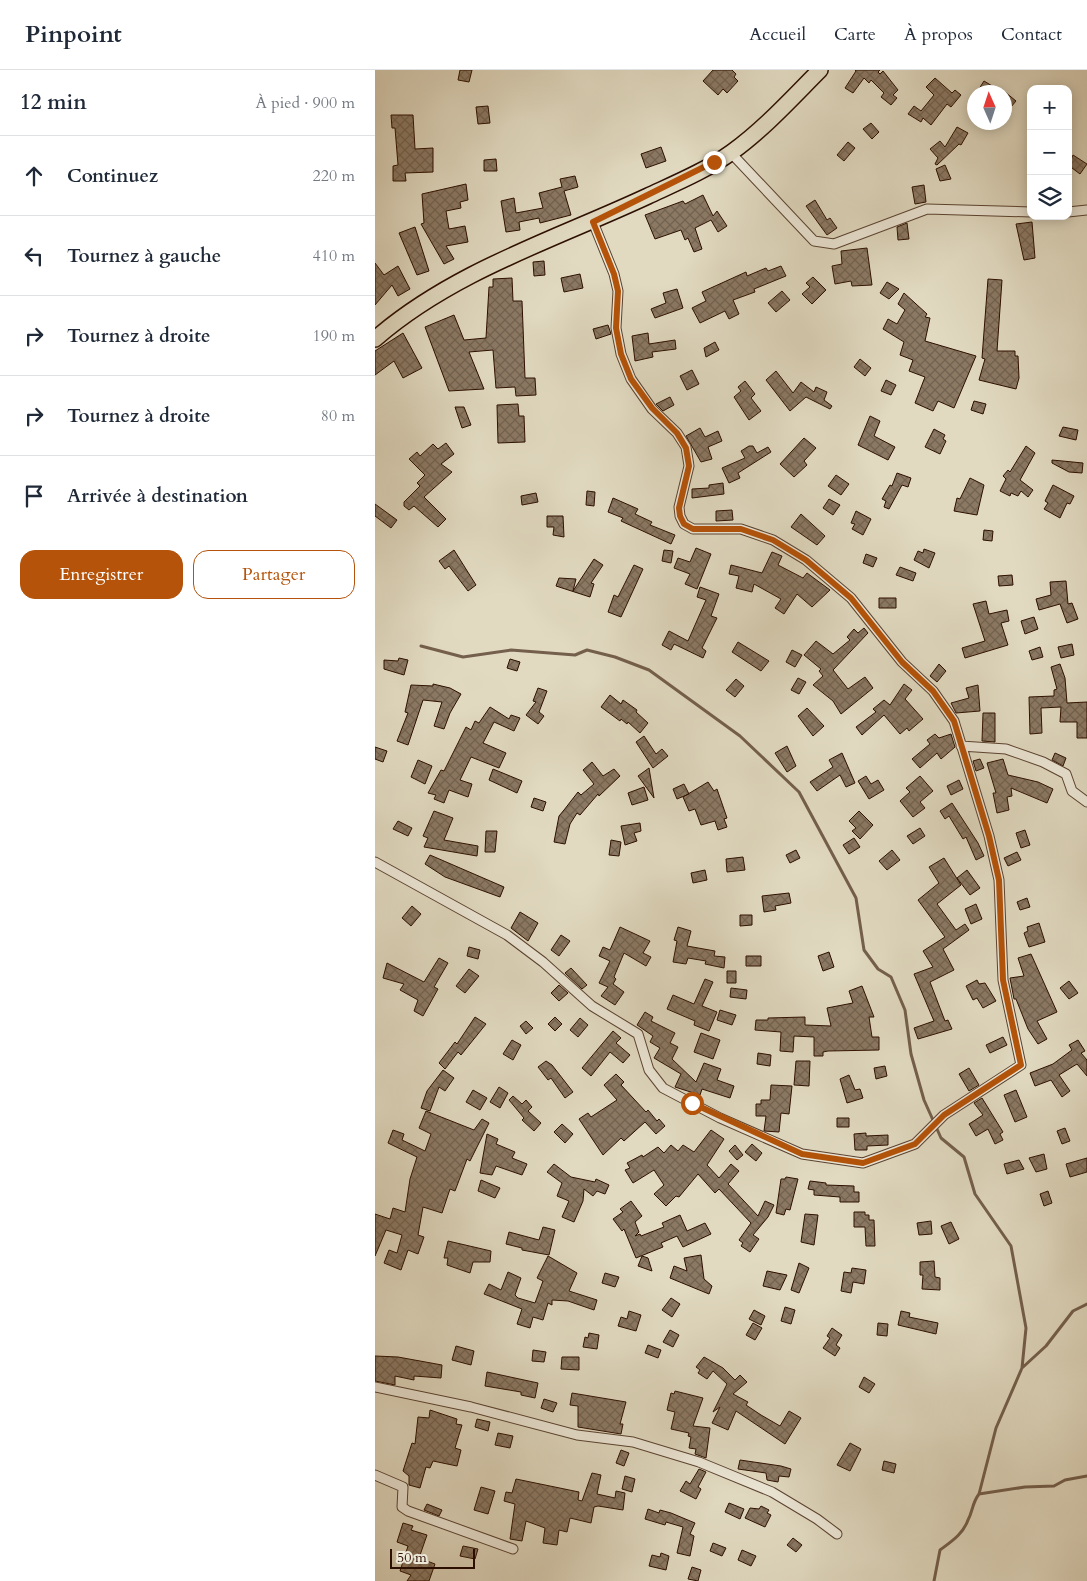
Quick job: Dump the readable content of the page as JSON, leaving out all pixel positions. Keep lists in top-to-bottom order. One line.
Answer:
{"scale_bar":"50 m","north":"top","page":{"header":"Pinpoint","nav":["Accueil","Carte","À propos","Contact"],"heading":["12 min","À pied · 900 m"],"map_buttons":["+","−"],"list":[["Continuez","220 m"],["Tournez à gauche","410 m"],["Tournez à droite","190 m"],["Tournez à droite","80 m"],"Arrivée à destination"],"buttons":["Enregistrer","Partager"],"scale":"50 m"}}
